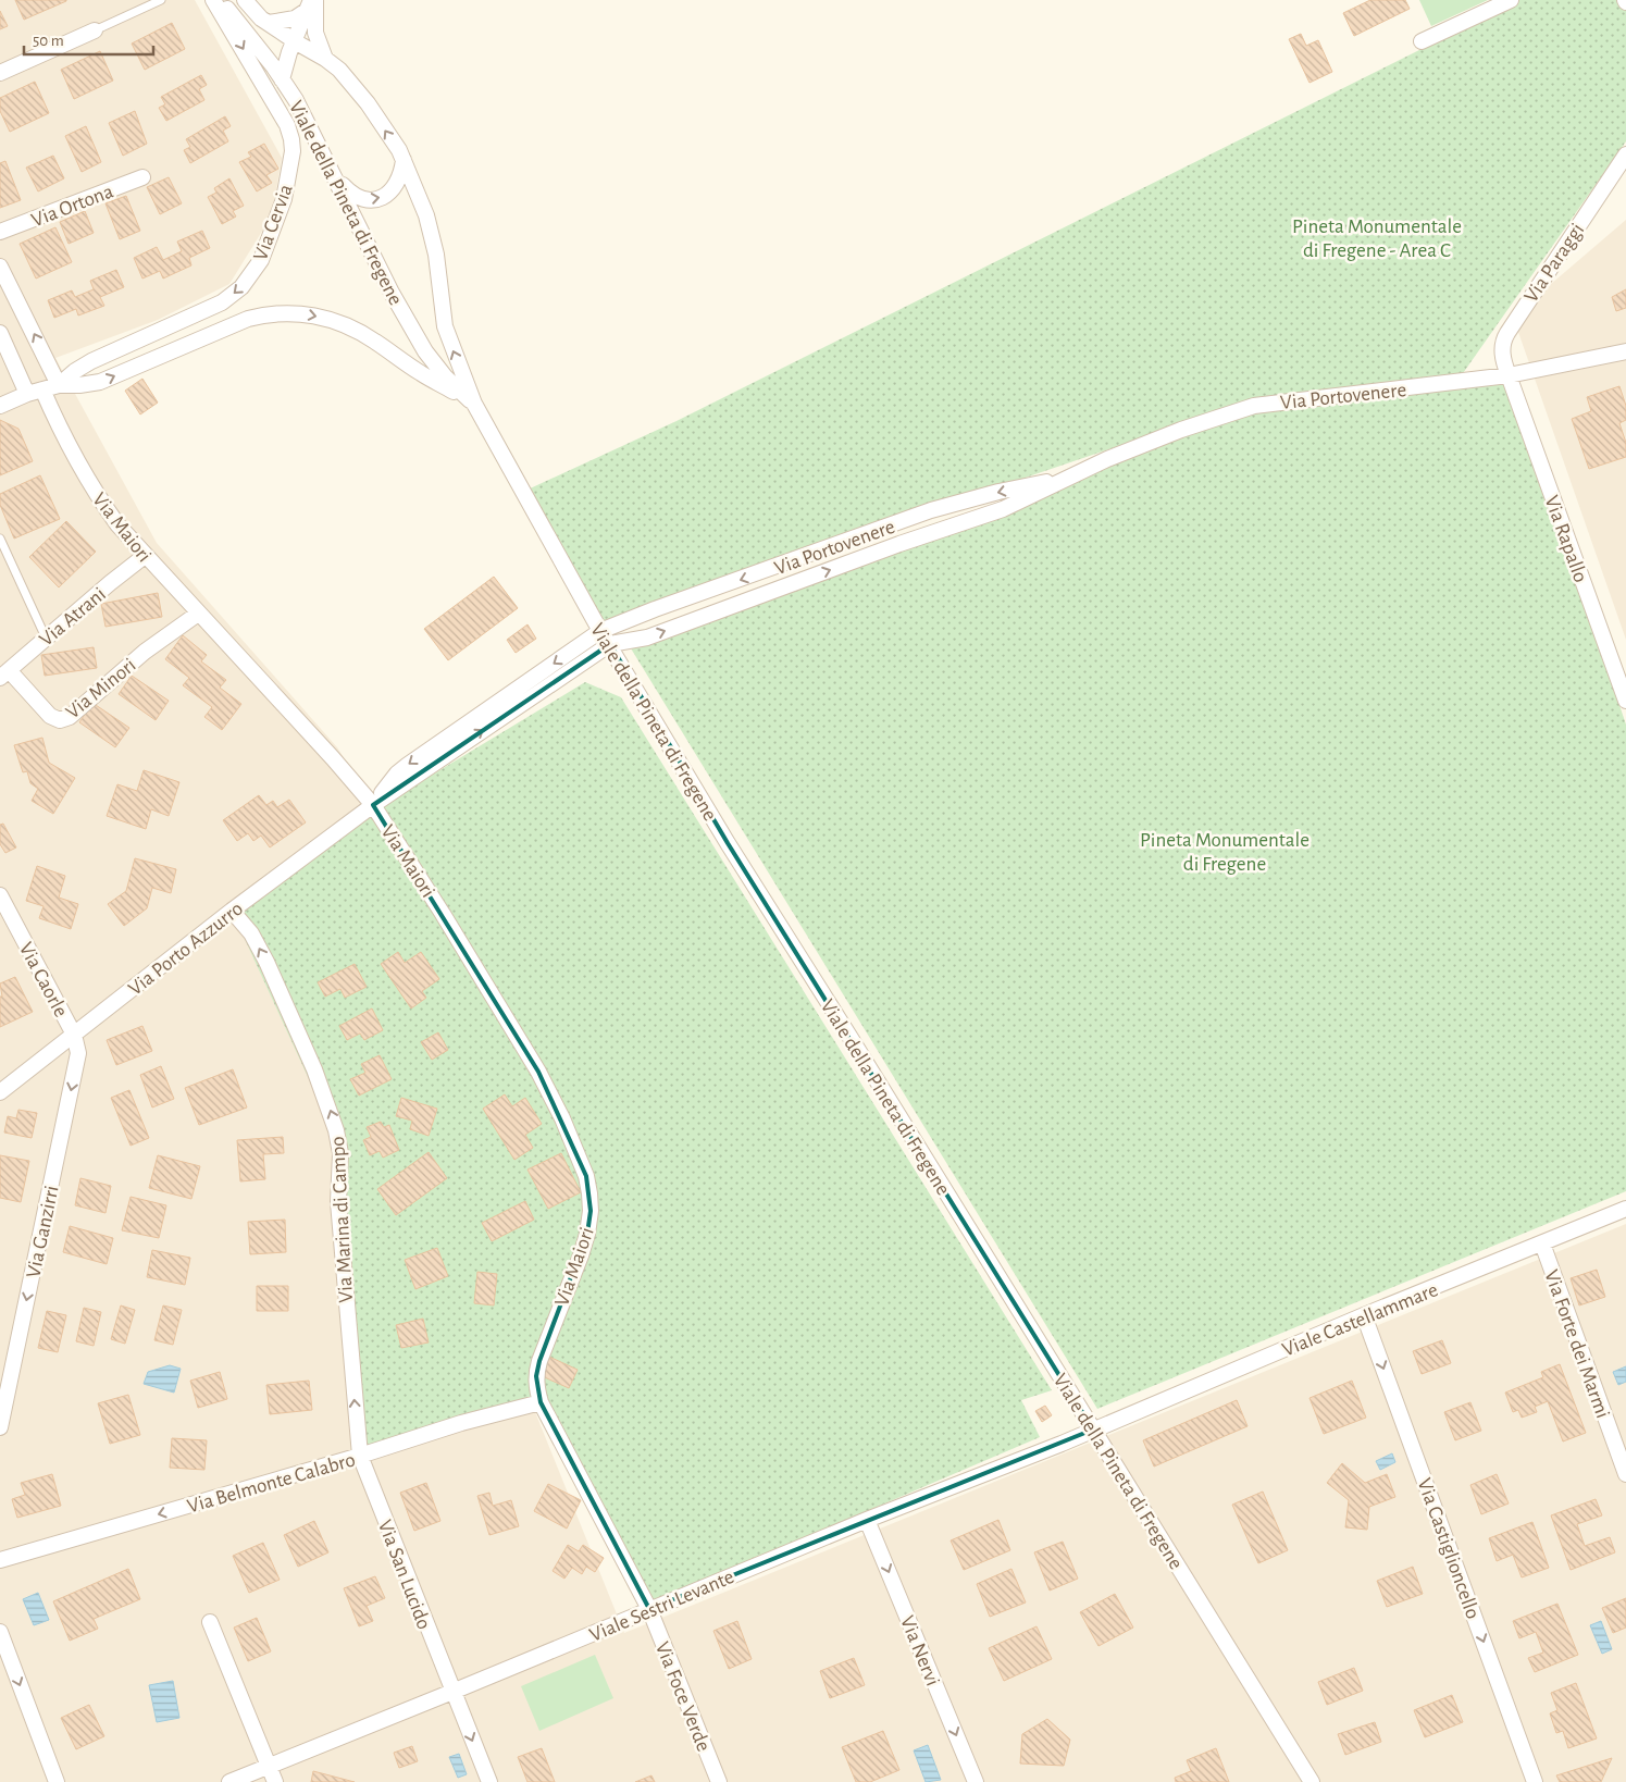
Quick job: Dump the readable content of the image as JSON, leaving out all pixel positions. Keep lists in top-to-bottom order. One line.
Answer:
{"streets":{"street":["Viale della Pineta di Fregene","Via Ortona","Via Cervia","Via Paraggi","Via Portovenere","Via Maiori","Via Rapallo","Via Atrani","Via Minori","Via Porto Azzurro","Via Caorle","Via Marina di Campo","Via Ganzirri","Viale Castellammare","Via Forte dei Marmi","Via Belmonte Calabro","Via Castiglioncello","Via San Lucido","Viale Sestri Levante","Via Nervi","Via Foce Verde"]},"crossings":[["Viale della Pineta di Fregene","Via Portovenere"],["Viale della Pineta di Fregene","Via Porto Azzurro"],["Viale della Pineta di Fregene","Viale Castellammare"],["Viale della Pineta di Fregene","Viale Sestri Levante"],["Via Cervia","Via Maiori"],["Via Paraggi","Via Portovenere"],["Via Paraggi","Via Rapallo"],["Via Portovenere","Via Rapallo"],["Via Portovenere","Via Porto Azzurro"],["Via Maiori","Via Atrani"],["Via Maiori","Via Minori"],["Via Maiori","Via Porto Azzurro"],["Via Maiori","Via Belmonte Calabro"],["Via Maiori","Via Foce Verde"],["Via Atrani","Via Minori"],["Via Porto Azzurro","Via Caorle"],["Via Porto Azzurro","Via Marina di Campo"],["Via Porto Azzurro","Via Ganzirri"],["Via Caorle","Via Ganzirri"],["Via Marina di Campo","Via Belmonte Calabro"],["Via Marina di Campo","Via San Lucido"],["Viale Castellammare","Via Forte dei Marmi"],["Viale Castellammare","Via Castiglioncello"],["Viale Castellammare","Viale Sestri Levante"],["Via Belmonte Calabro","Via San Lucido"],["Via Belmonte Calabro","Via Foce Verde"],["Via San Lucido","Viale Sestri Levante"],["Viale Sestri Levante","Via Nervi"],["Viale Sestri Levante","Via Foce Verde"]],"one_way":["Via Marina di Campo","Via Ganzirri","Via Belmonte Calabro","Via Castiglioncello","Via Nervi"],"parks":["Pineta Monumentale di Fregene - Area C","Pineta Monumentale di Fregene"],"scale_bar":"50 m"}
